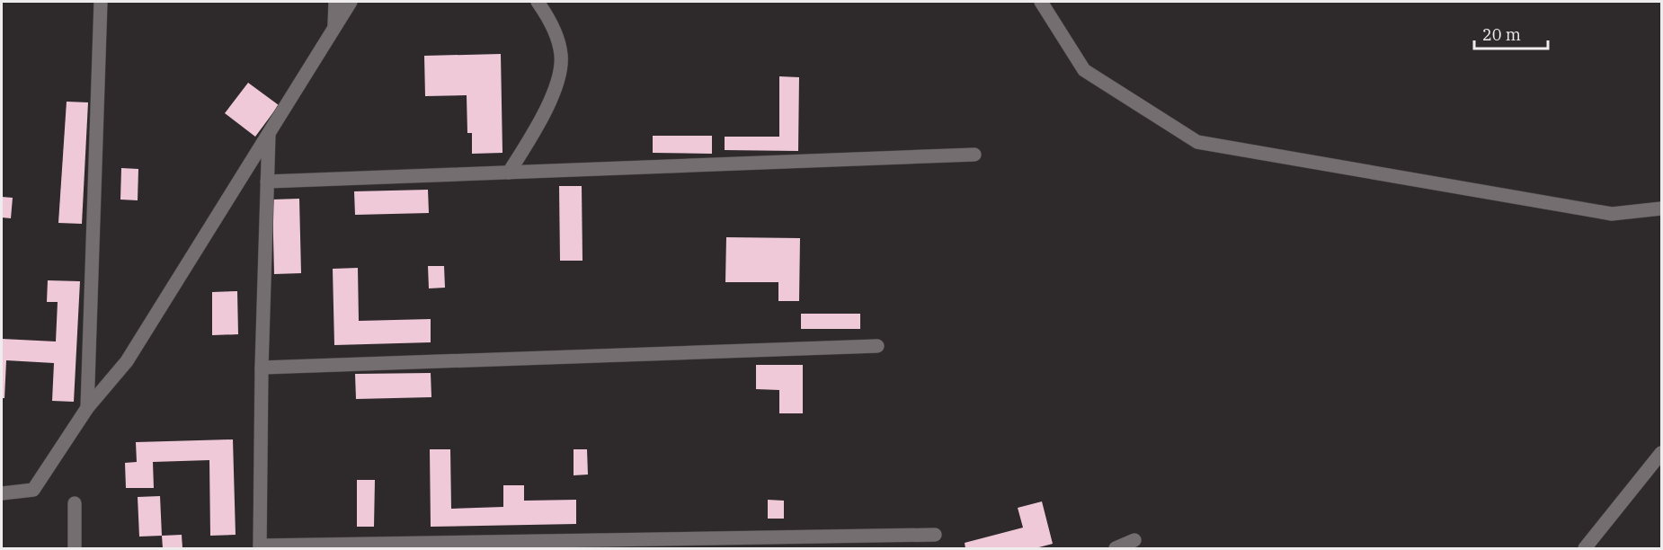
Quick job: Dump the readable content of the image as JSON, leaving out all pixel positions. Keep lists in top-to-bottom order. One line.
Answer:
{"scale_bar":"20 m"}
